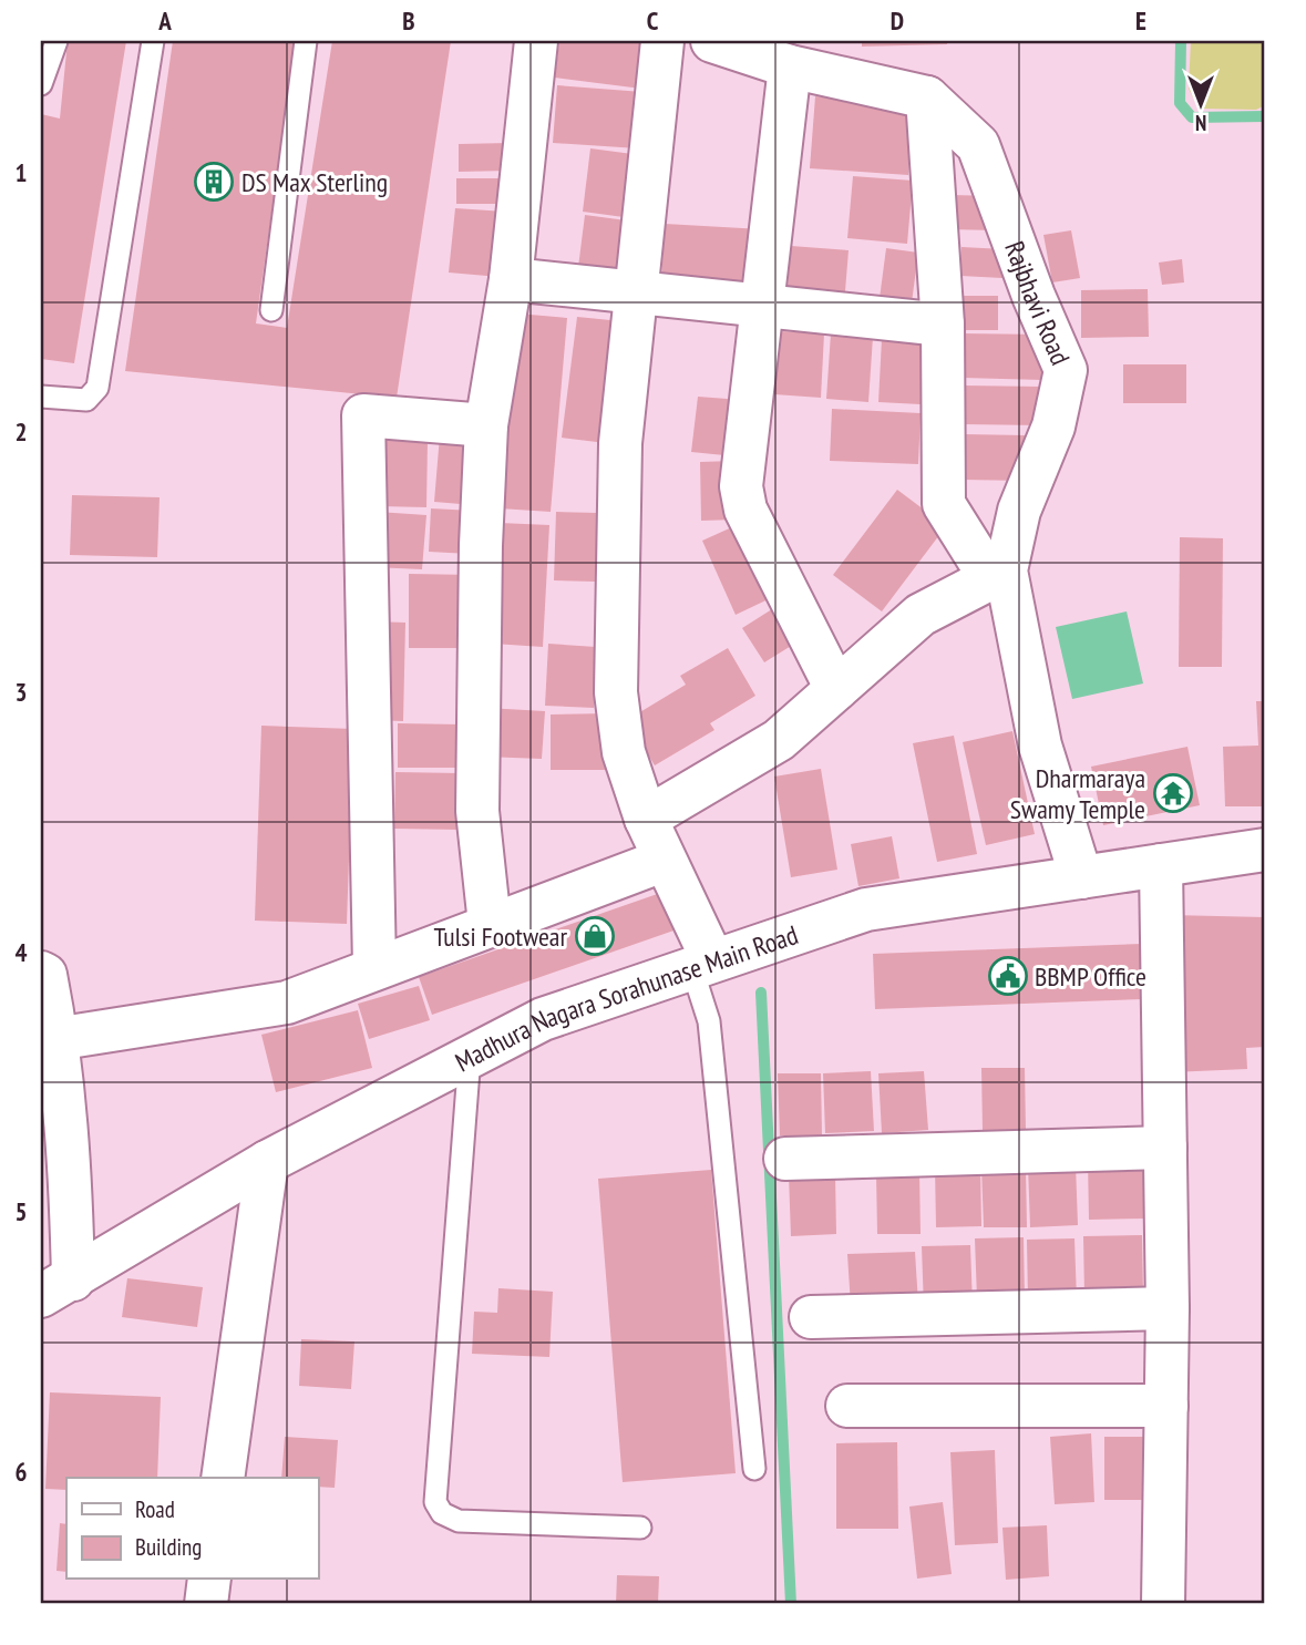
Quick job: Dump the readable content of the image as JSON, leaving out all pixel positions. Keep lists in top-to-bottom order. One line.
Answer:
{"streets":{"street":["Rajbhavi Road","Madhura Nagara Sorahunase Main Road"]},"crossings":[["Rajbhavi Road","Madhura Nagara Sorahunase Main Road"]],"places":{"building":["DS Max Sterling"],"temple":["Dharmaraya Swamy Temple"],"shop":["Tulsi Footwear"],"public building":["BBMP Office"]},"legend":["Road","Building"],"north":"bottom","grid":{"columns":["A","B","C","D","E"],"rows":["1","2","3","4","5","6"]}}
